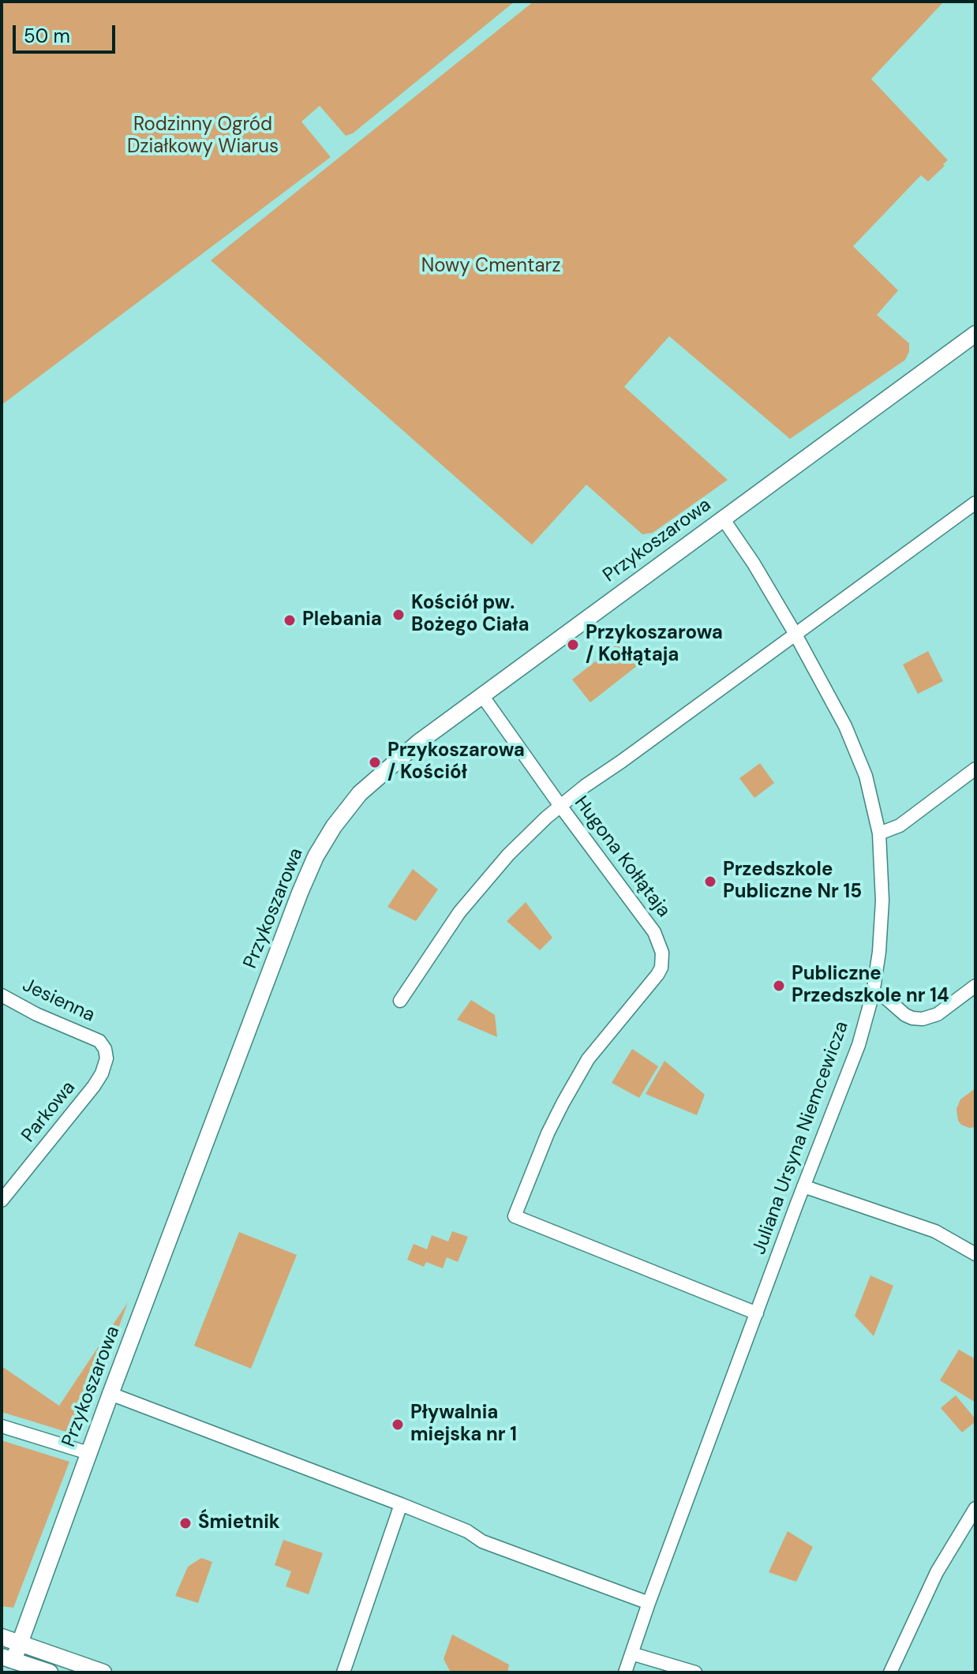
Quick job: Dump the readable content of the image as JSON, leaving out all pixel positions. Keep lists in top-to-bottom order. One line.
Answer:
{"streets":{"street":["Przykoszarowa","Hugona Kołłątaja","Jesienna","Parkowa","Juliana Ursyna Niemcewicza"]},"crossings":[["Przykoszarowa","Hugona Kołłątaja"],["Przykoszarowa","Juliana Ursyna Niemcewicza"],["Hugona Kołłątaja","Juliana Ursyna Niemcewicza"],["Jesienna","Parkowa"]],"parks":["Rodzinny Ogród Działkowy Wiarus","Nowy Cmentarz"],"places":["Kościół pw. Bożego Ciała","Plebania","Przykoszarowa / Kołłątaja","Przykoszarowa / Kościół","Przedszkole Publiczne Nr 15","Publiczne Przedszkole nr 14","Pływalnia miejska nr 1","Śmietnik"],"scale_bar":"50 m"}
